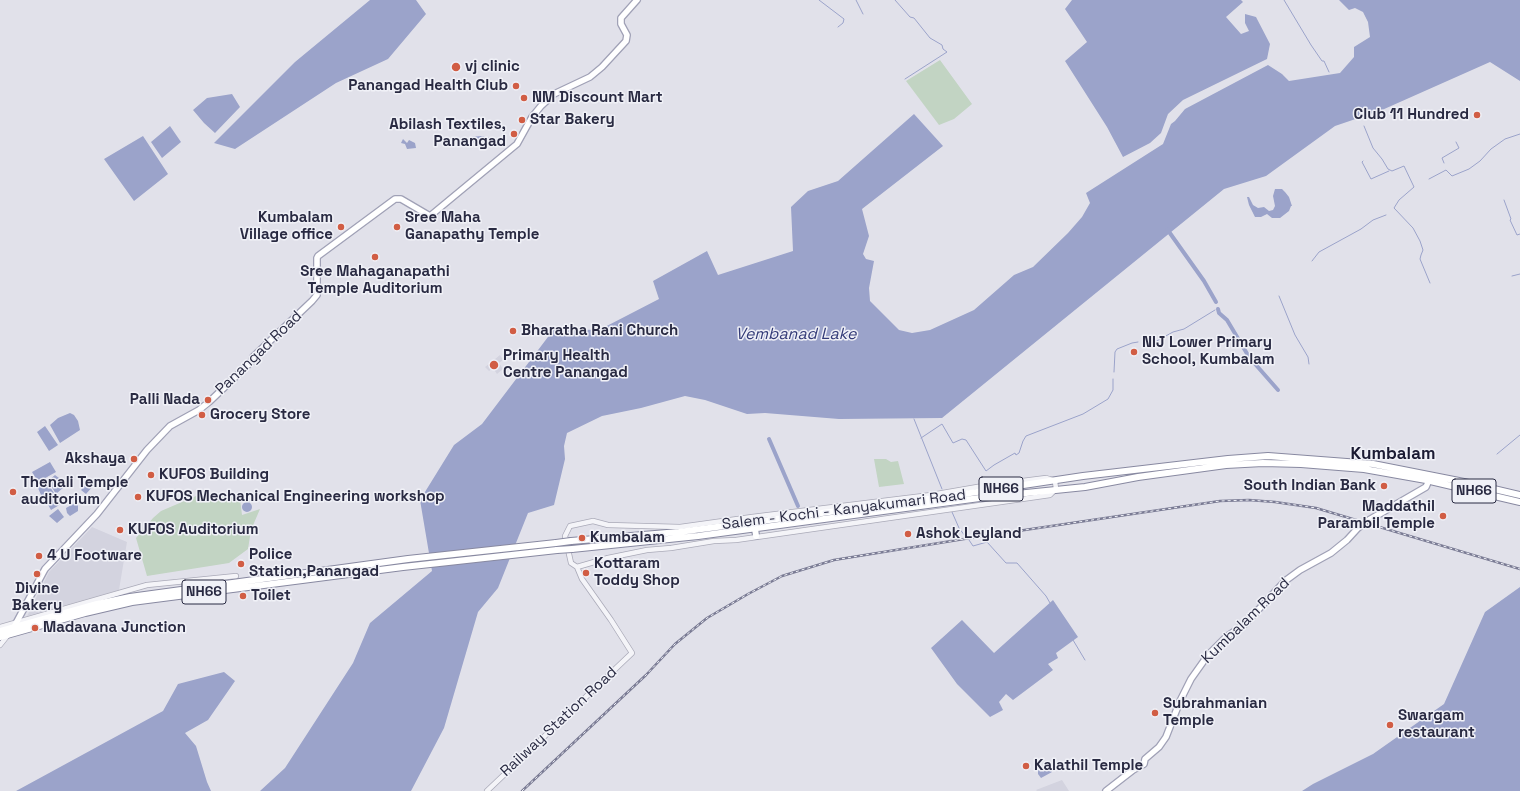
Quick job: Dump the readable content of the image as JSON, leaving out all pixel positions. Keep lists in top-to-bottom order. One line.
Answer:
{"streets":{"highway":["NH66","Salem - Kochi - Kanyakumari Road"],"main road":["Panangad Road","Kumbalam Road"],"street":["Railway Station Road"]},"crossings":[["Panangad Road","NH66"],["Panangad Road","Salem - Kochi - Kanyakumari Road"],["NH66","Salem - Kochi - Kanyakumari Road"],["Salem - Kochi - Kanyakumari Road","Kumbalam Road"]],"districts":["Kumbalam"],"water":["Vembanad Lake"],"places":["vj clinic","Panangad Health Club","NM Discount Mart","Club 11 Hundred","Star Bakery","Abilash Textiles, Panangad","Kumbalam Village office","Sree Maha Ganapathy Temple","Sree Mahaganapathi Temple Auditorium","Bharatha Rani Church","NIJ Lower Primary School, Kumbalam","Primary Health Centre Panangad","Palli Nada","Grocery Store","Akshaya","KUFOS Building","South Indian Bank","Thenali Temple auditorium","KUFOS Mechanical Engineering workshop","Maddathil Parambil Temple","KUFOS Auditorium","Ashok Leyland","Kumbalam","4 U Footware","Police Station,Panangad","Kottaram Toddy Shop","Divine Bakery","Toilet","Madavana Junction","Subrahmanian Temple","Swargam restaurant","Kalathil Temple"]}
